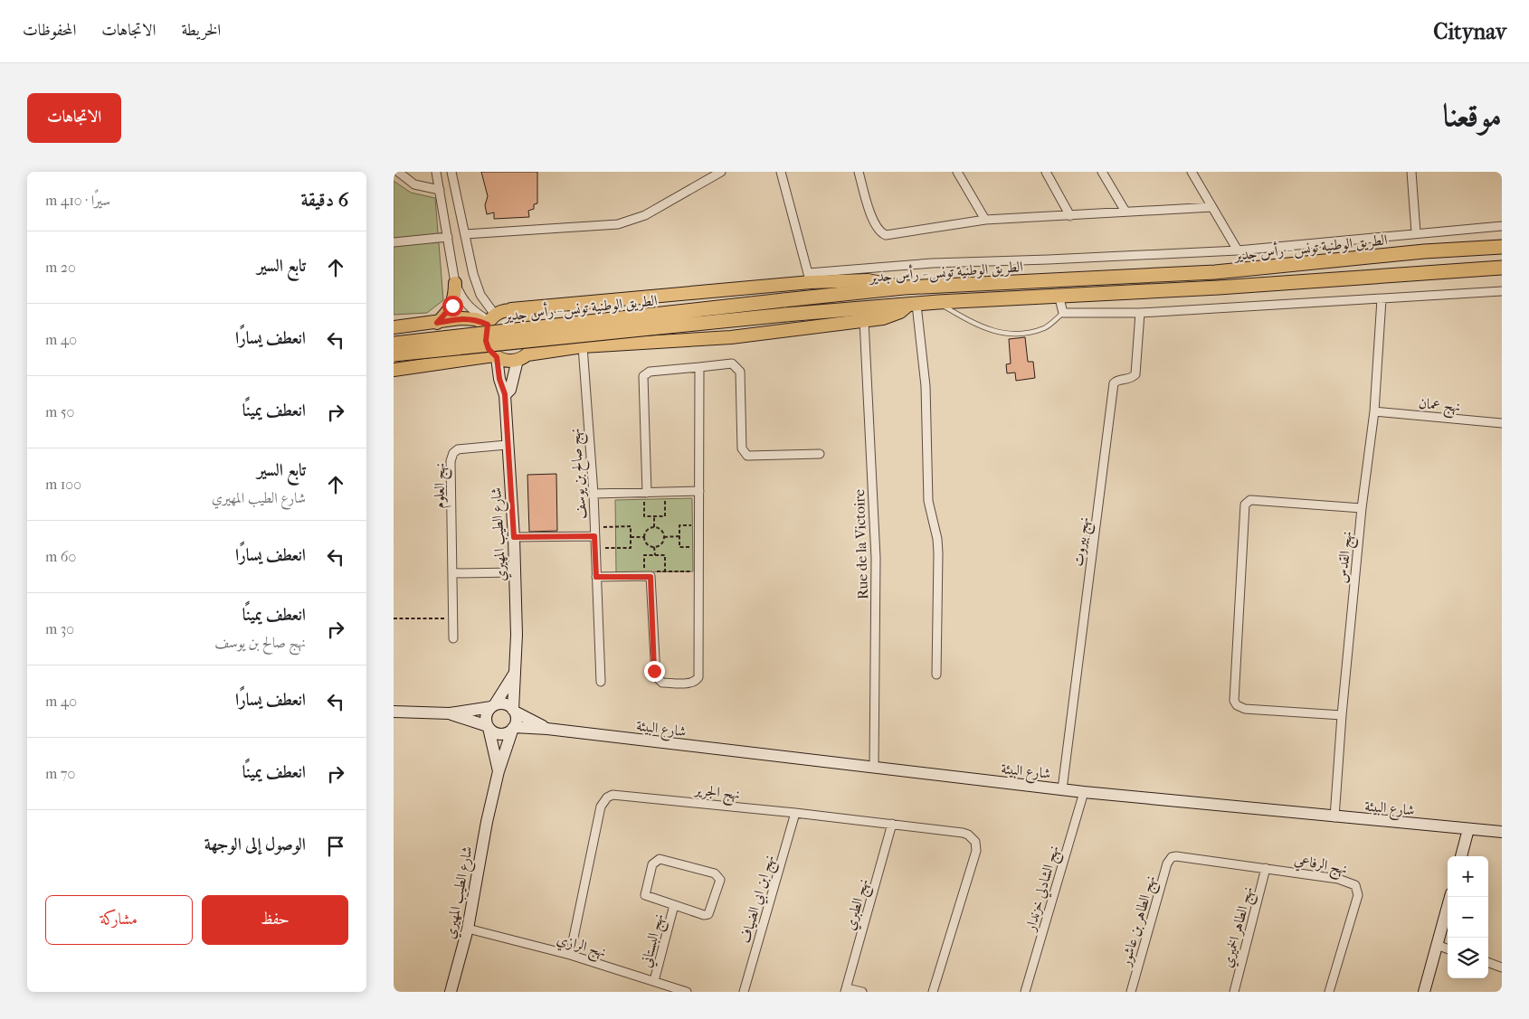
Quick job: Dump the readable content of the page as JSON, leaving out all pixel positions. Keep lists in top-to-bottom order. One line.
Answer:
{"streets":{"highway":["الطريق الوطنية تونس - رأس جدير"],"main road":["شارع الطيب المهيري","شارع البيئة"],"street":["نهج عمان","نهج صالح بن يوسف","نهج العلوم","نهج بيروت","Rue de la Victoire","نهج القدس","نهج الجرير","نهج الرفاعي","نهج الشادلي خزندار","نهج ابن ابي الضياف","نهج الطبري","نهج الطاهر بن عاشور","نهج الطاهر الخميري","نهج البستاني","نهج الرازي"]},"crossings":[["نهج عمان","نهج القدس"],["نهج العلوم","شارع الطيب المهيري"],["شارع الطيب المهيري","شارع البيئة"],["شارع الطيب المهيري","نهج الرازي"],["نهج بيروت","شارع البيئة"],["Rue de la Victoire","شارع البيئة"],["نهج القدس","شارع البيئة"],["شارع البيئة","نهج الشادلي خزندار"],["نهج الجرير","نهج ابن ابي الضياف"],["نهج الجرير","نهج الطبري"],["نهج الجرير","نهج الرازي"],["نهج الرفاعي","نهج الطاهر بن عاشور"],["نهج الرفاعي","نهج الطاهر الخميري"],["نهج البستاني","نهج الرازي"]],"page":{"header":"Citynav","nav":["الخريطة","الاتجاهات","المحفوظات"],"title":"موقعنا","buttons":["الاتجاهات",["حفظ","مشاركة"]],"heading":["6 دقيقة","سيرًا · 410 m"],"list":[["تابع السير","20 m"],["انعطف يسارًا","40 m"],["انعطف يمينًا","50 m"],["تابع السير","شارع الطيب المهيري","100 m"],["انعطف يسارًا","60 m"],["انعطف يمينًا","نهج صالح بن يوسف","30 m"],["انعطف يسارًا","40 m"],["انعطف يمينًا","70 m"],"الوصول إلى الوجهة"],"map_buttons":["+","−"]}}
